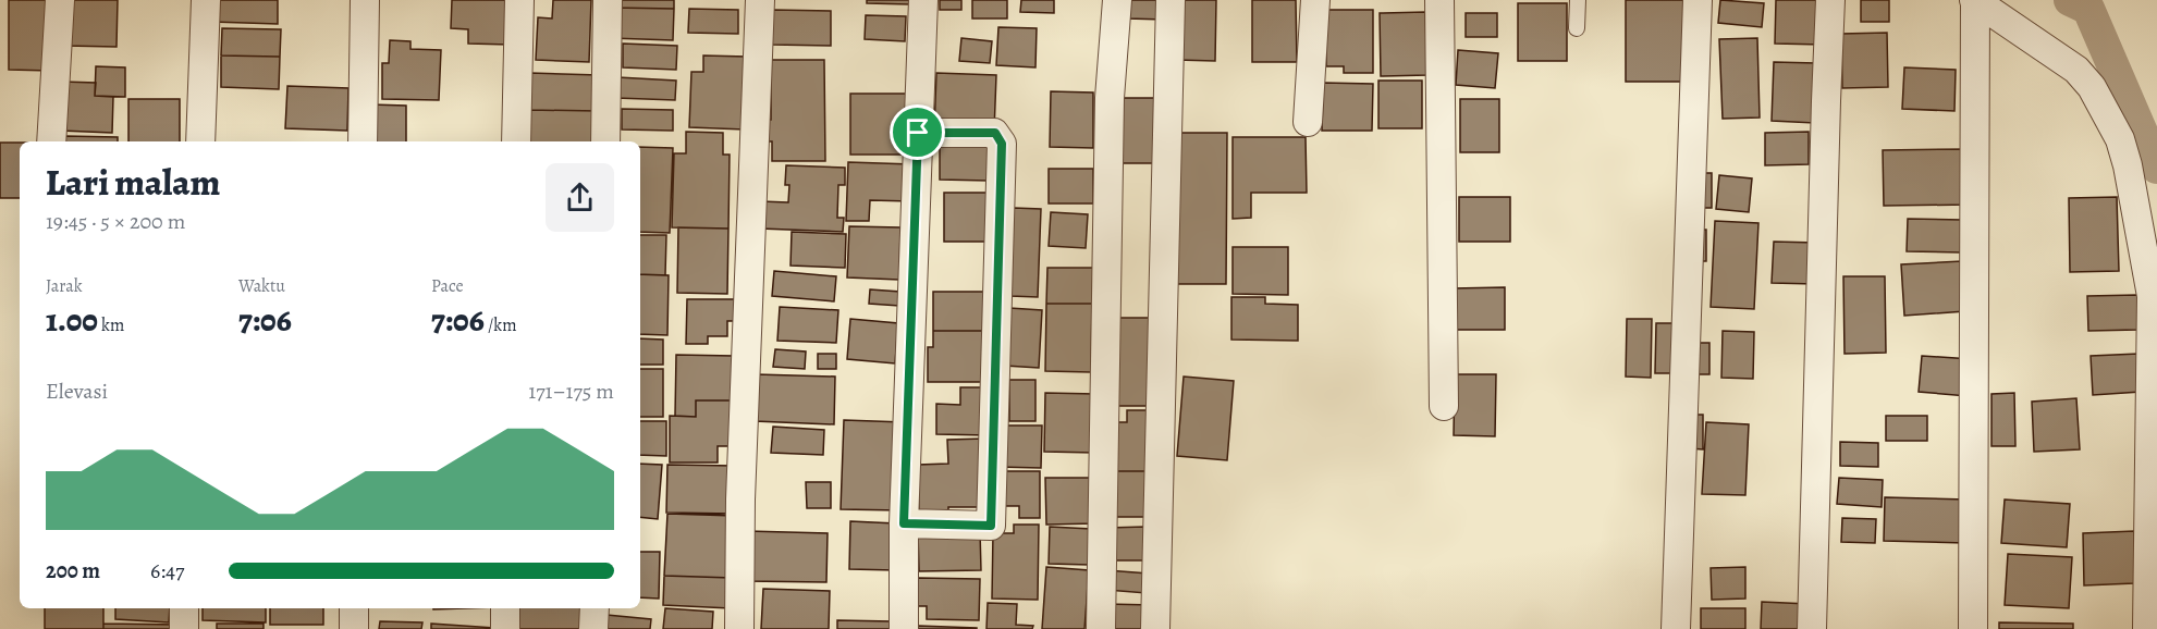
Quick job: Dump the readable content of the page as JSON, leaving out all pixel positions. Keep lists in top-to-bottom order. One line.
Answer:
{"page":{"heading":["Lari malam","19:45 · 5 × 200 m"],"stats":[["Jarak","1.00 km"],["Waktu","7:06"],["Pace","7:06 /km"]],"chart":["Elevasi","171–175 m"],"list":[{"name":"200 m","note":"6:47"}]}}
